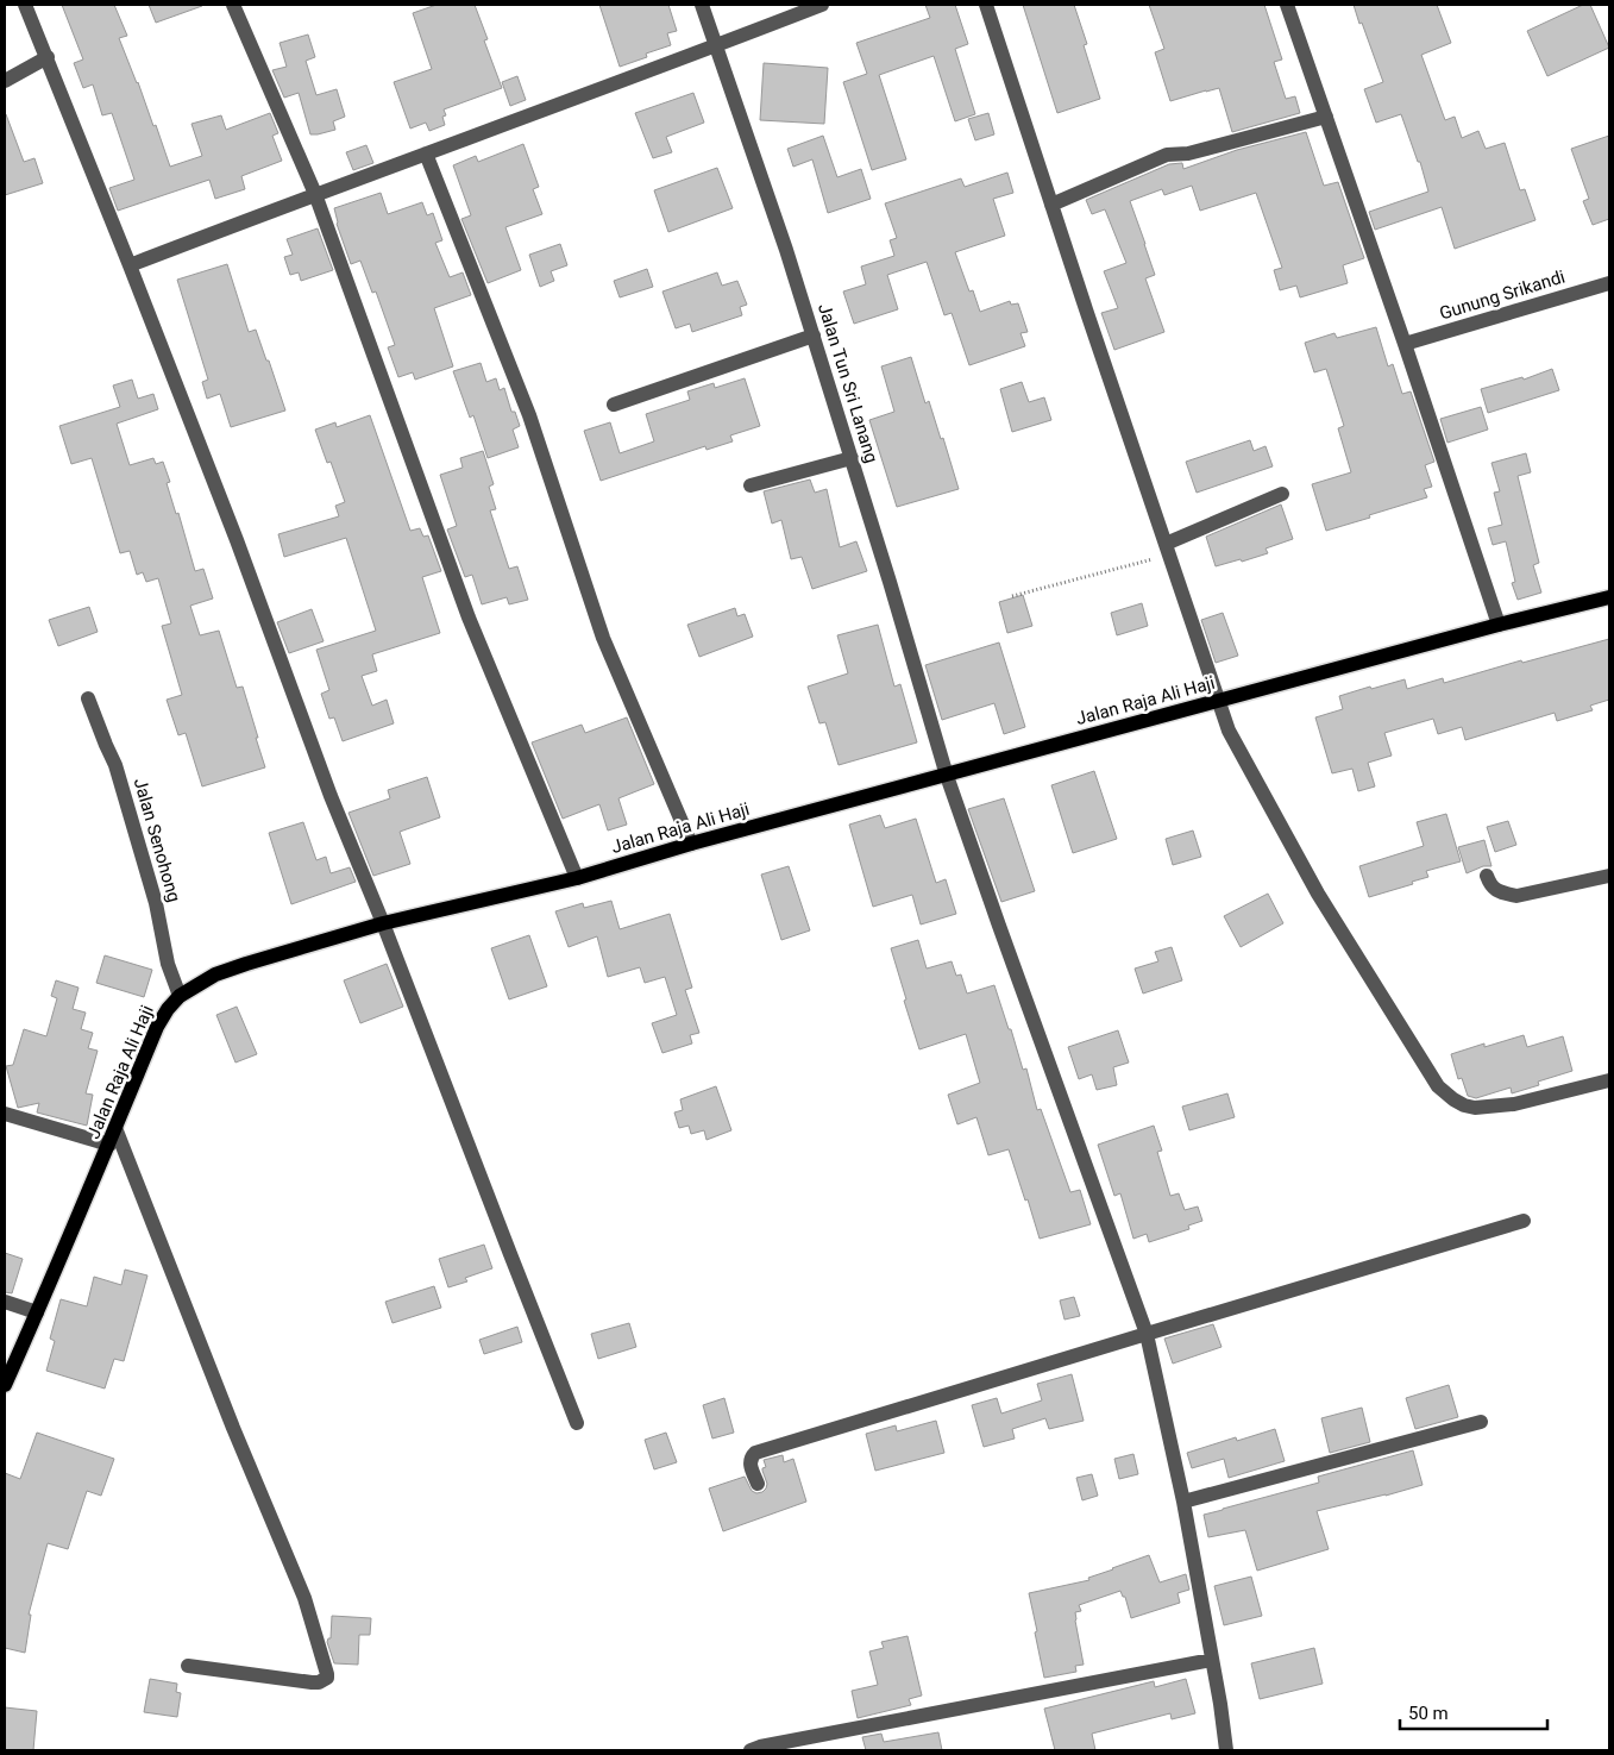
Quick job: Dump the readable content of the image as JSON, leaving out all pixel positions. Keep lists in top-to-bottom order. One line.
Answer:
{"streets":{"main road":["Jalan Raja Ali Haji"],"street":["Gunung Srikandi","Jalan Tun Sri Lanang","Jalan Senohong"]},"crossings":[["Jalan Tun Sri Lanang","Jalan Raja Ali Haji"],["Jalan Raja Ali Haji","Jalan Senohong"]],"scale_bar":"50 m"}
